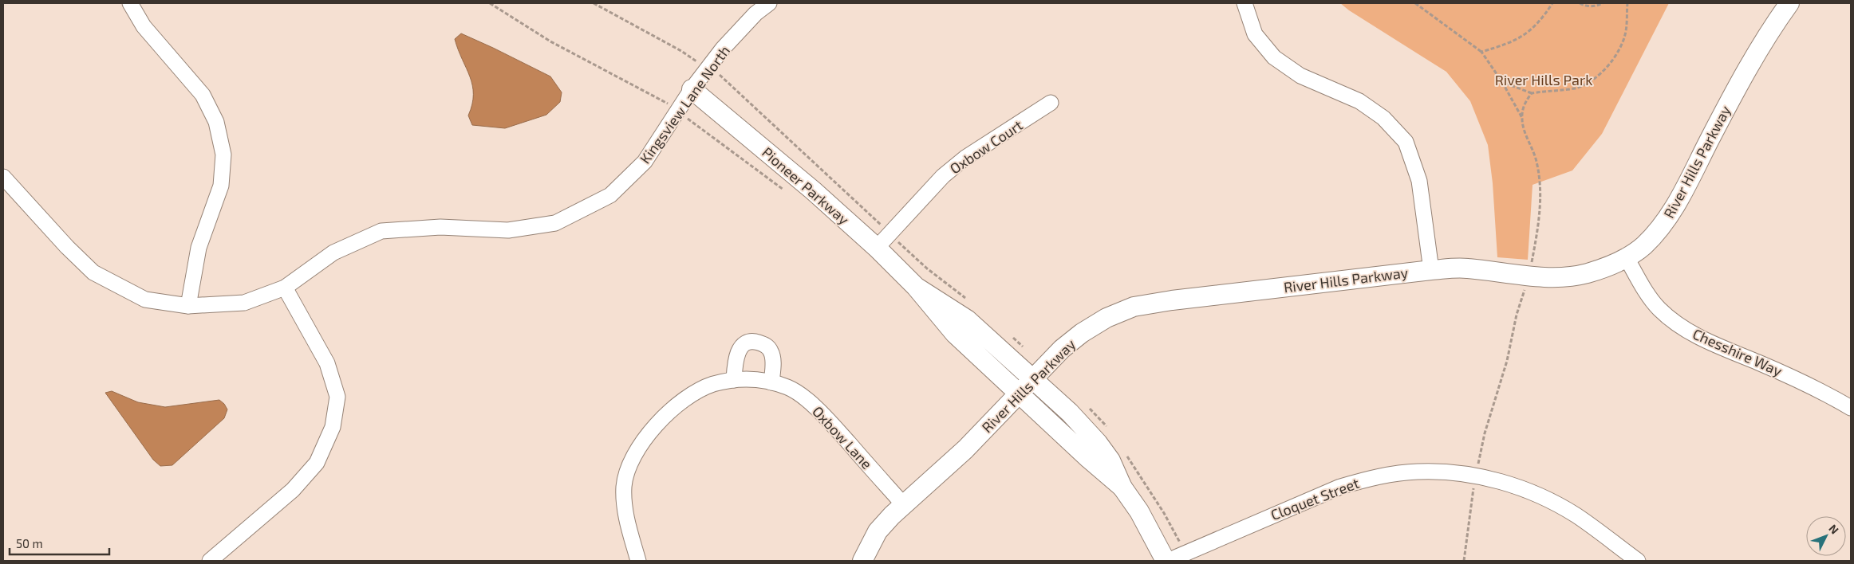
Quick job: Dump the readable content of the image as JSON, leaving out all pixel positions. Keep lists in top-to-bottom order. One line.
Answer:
{"streets":{"street":["Kingsview Lane North","Oxbow Court","River Hills Parkway","Pioneer Parkway","Chesshire Way","Oxbow Lane","Cloquet Street"]},"crossings":[["Kingsview Lane North","Pioneer Parkway"],["Oxbow Court","Pioneer Parkway"],["River Hills Parkway","Pioneer Parkway"],["River Hills Parkway","Chesshire Way"],["River Hills Parkway","Oxbow Lane"],["Pioneer Parkway","Cloquet Street"]],"parks":["River Hills Park"],"scale_bar":"50 m","north":"top right"}
